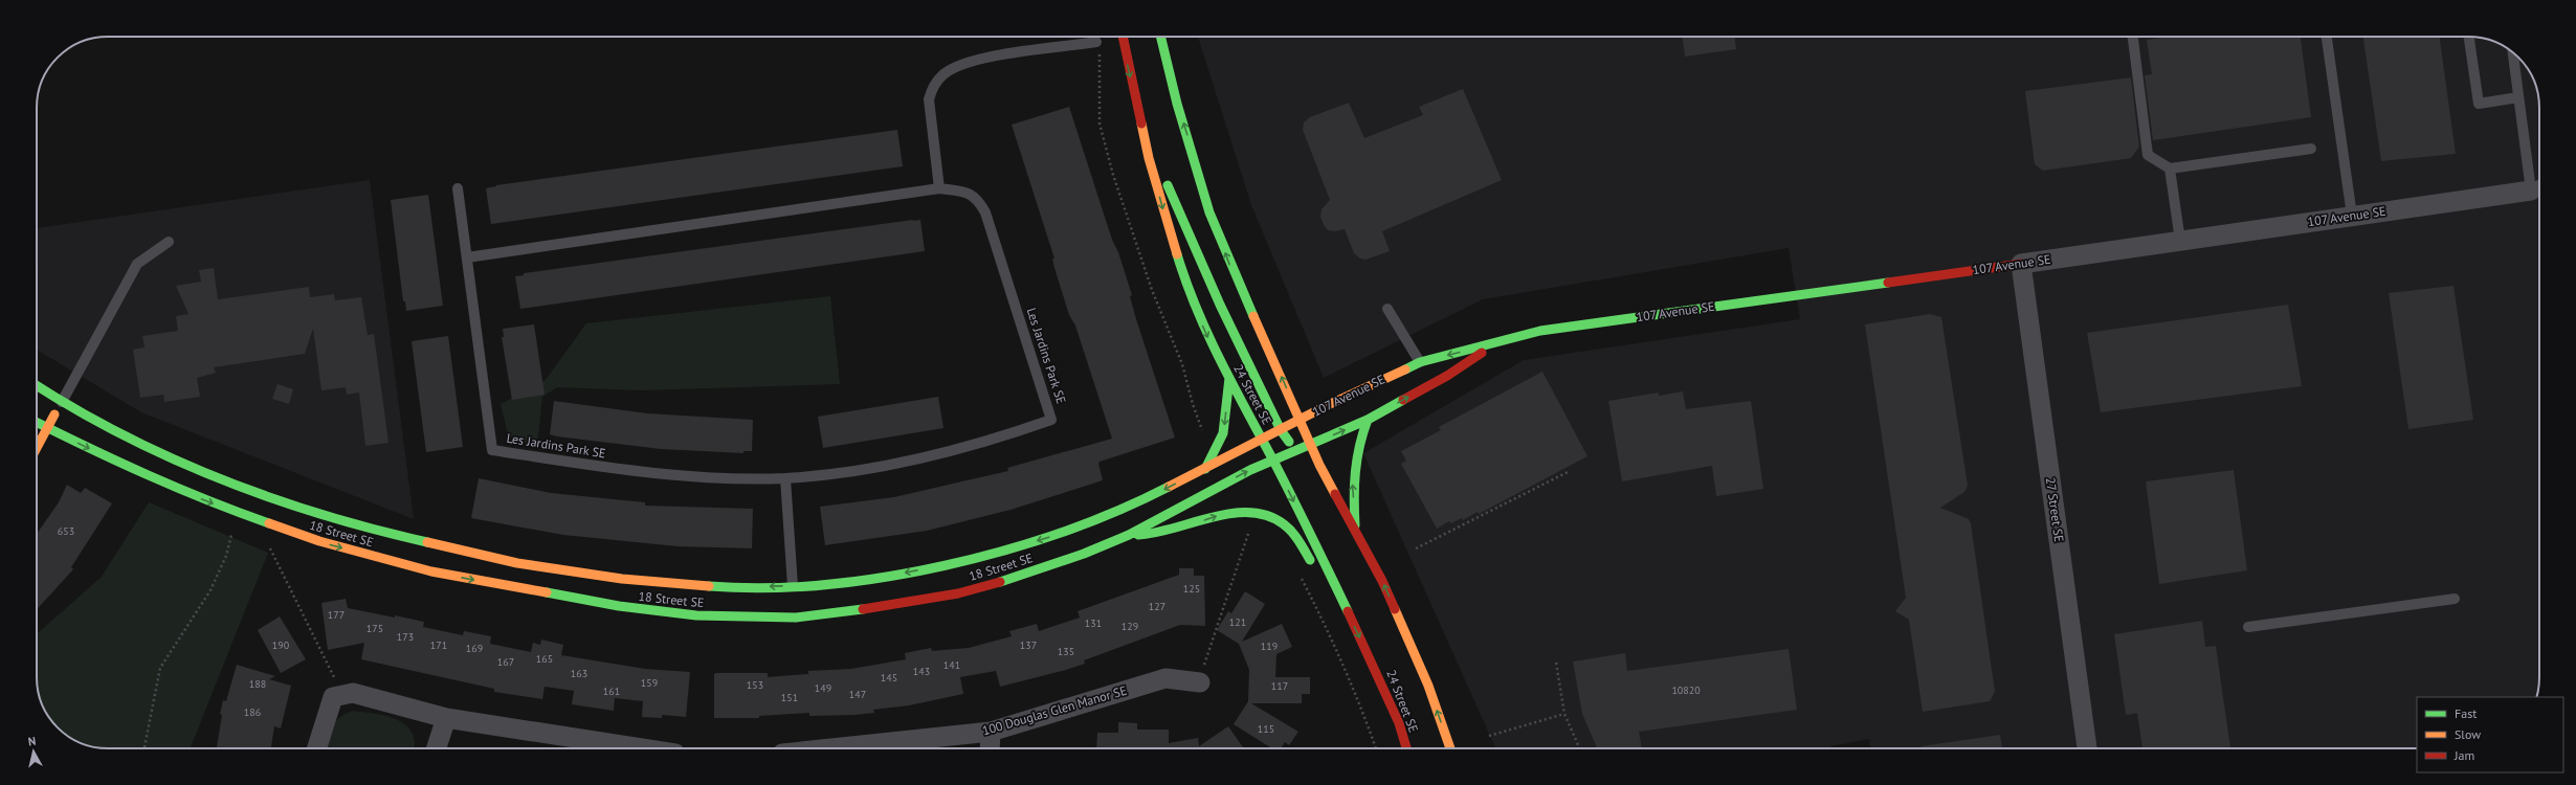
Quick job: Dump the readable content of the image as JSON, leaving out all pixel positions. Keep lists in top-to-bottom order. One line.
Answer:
{"streets":{"main road":["107 Avenue SE","24 Street SE","18 Street SE"],"street":["27 Street SE","100 Douglas Glen Manor SE"],"lane":["Les Jardins Park SE"]},"crossings":[["107 Avenue SE","24 Street SE"],["107 Avenue SE","27 Street SE"],["107 Avenue SE","18 Street SE"],["24 Street SE","18 Street SE"]],"house_numbers":["653","125","127","177","121","131","129","175","173","190","171","137","119","169","135","165","167","141","143","163","145","159","188","153","117","149","10820","161","147","151","186","115"],"legend":["Fast","Slow","Jam"],"north":"top"}
